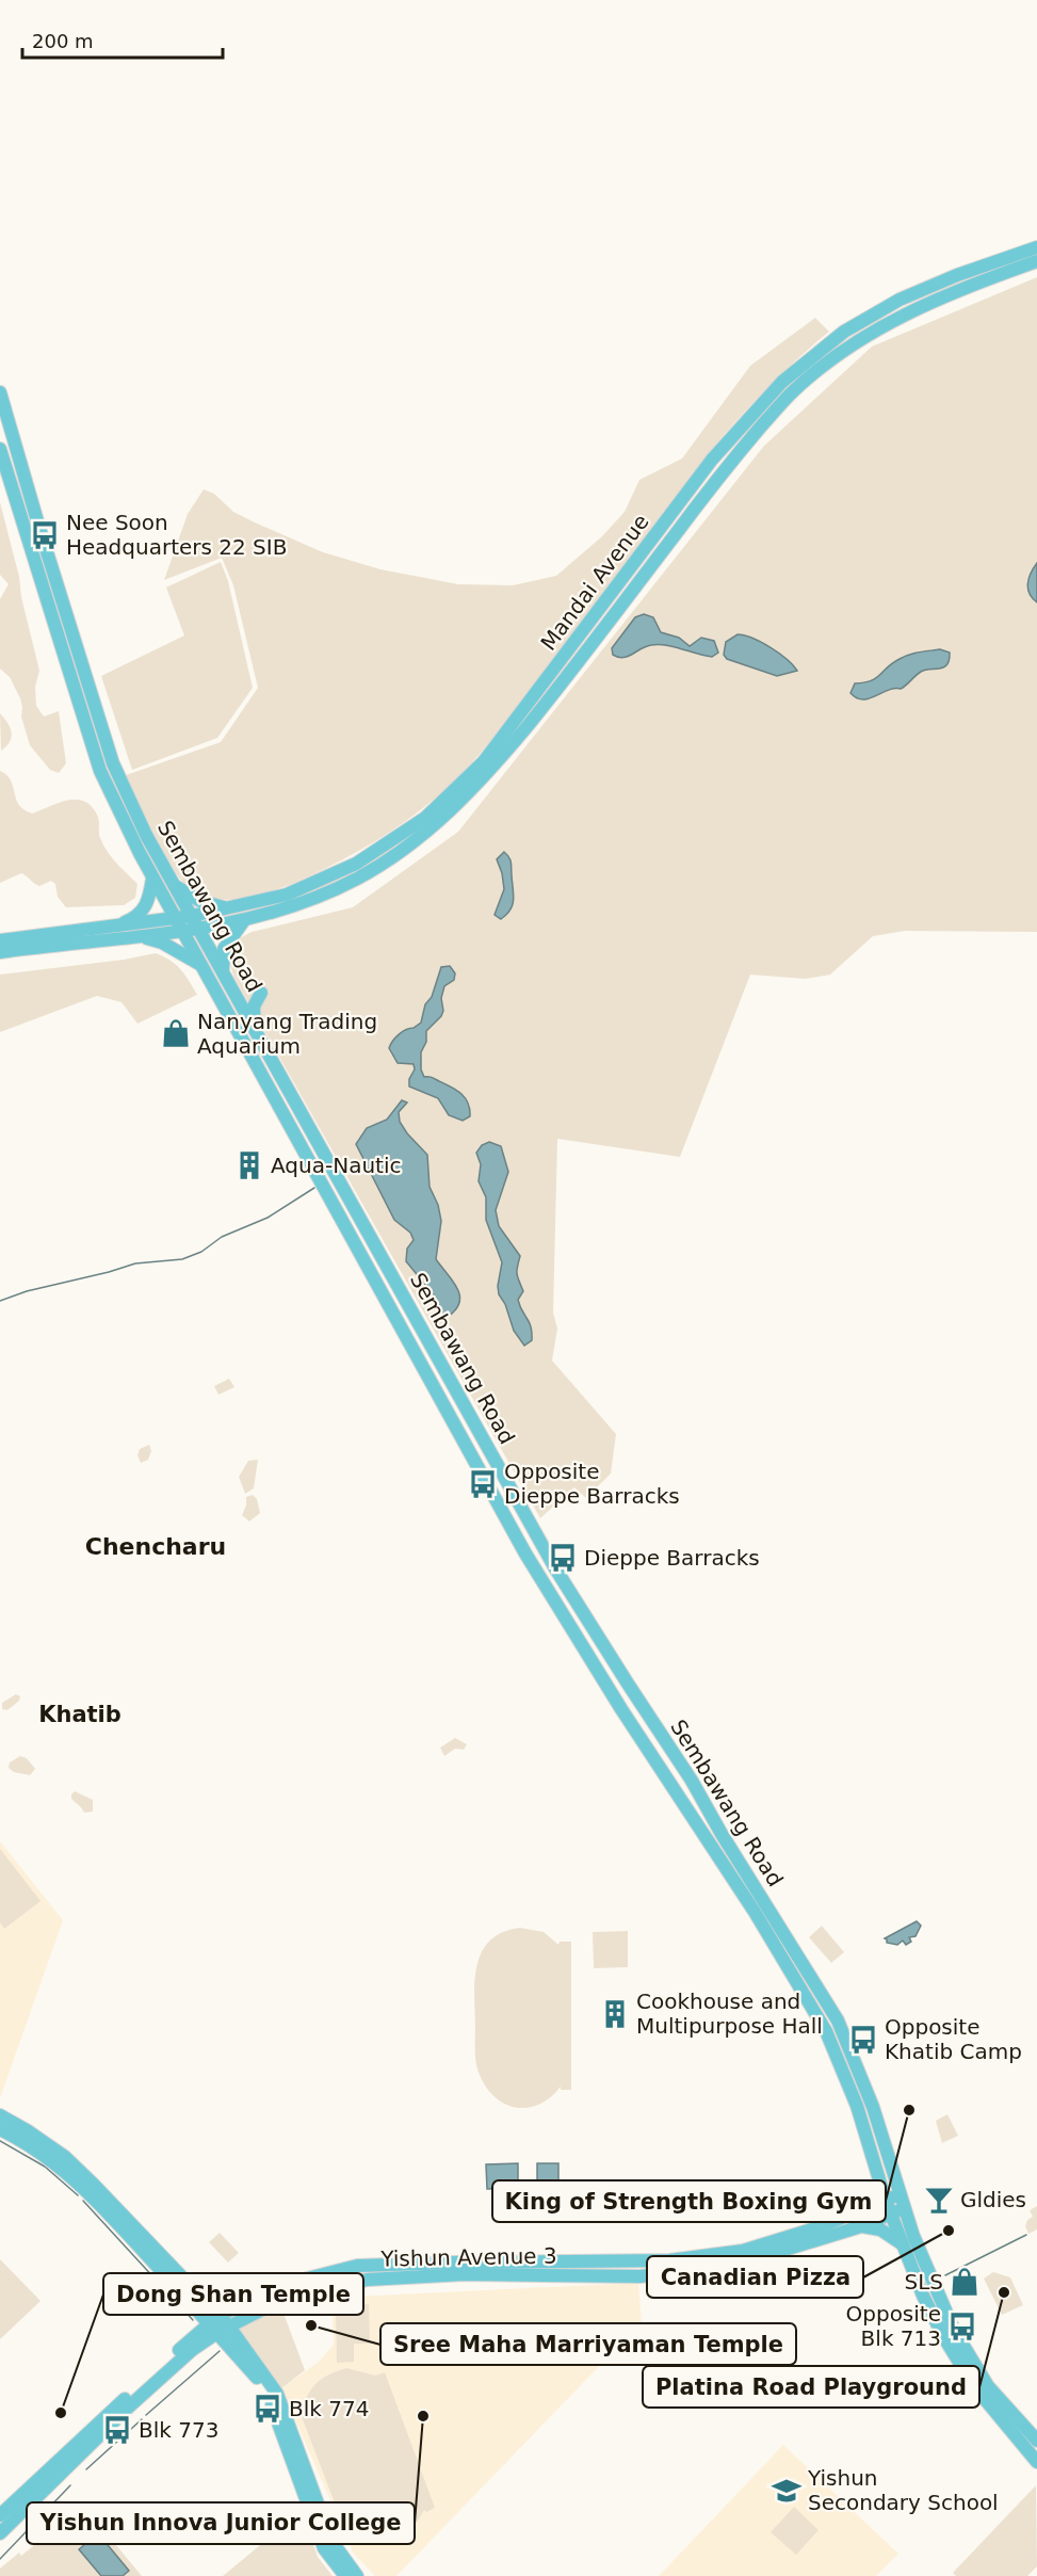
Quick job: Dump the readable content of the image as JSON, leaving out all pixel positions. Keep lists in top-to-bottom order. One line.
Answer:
{"streets":{"main road":["Mandai Avenue","Sembawang Road","Yishun Avenue 3"]},"crossings":[["Mandai Avenue","Sembawang Road"],["Sembawang Road","Yishun Avenue 3"]],"districts":["Chencharu","Khatib"],"places":{"bus stop":["Nee Soon Headquarters 22 SIB","Opposite Dieppe Barracks","Dieppe Barracks","Opposite Khatib Camp","Opposite Blk 713","Blk 774","Blk 773"],"shop":["Nanyang Trading Aquarium","SLS"],"building":["Aqua-Nautic","Cookhouse and Multipurpose Hall"],"other":["King of Strength Boxing Gym","Canadian Pizza","Platina Road Playground","Sree Maha Marriyaman Temple","Dong Shan Temple","Yishun Innova Junior College"],"bar":["Gldies"],"school or university":["Yishun Secondary School"]},"scale_bar":"200 m"}
